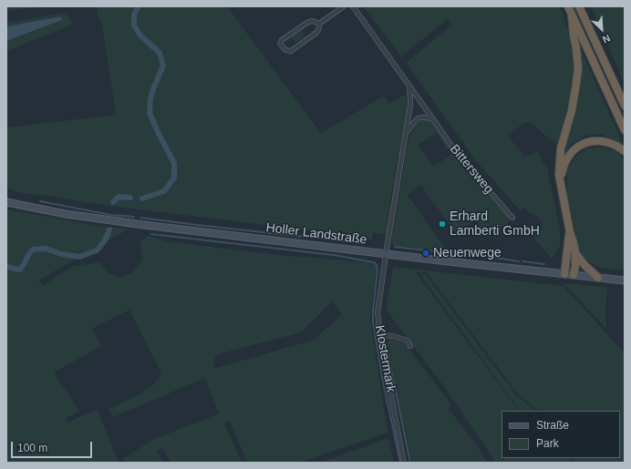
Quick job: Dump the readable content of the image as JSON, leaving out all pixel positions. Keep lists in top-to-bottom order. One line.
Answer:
{"streets":{"main road":["Holler Landstraße"],"street":["Bittersweg","Klostermark"]},"crossings":[["Holler Landstraße","Klostermark"]],"places":["Erhard Lamberti GmbH","Neuenwege"],"legend":["Straße","Park"],"scale_bar":"100 m","north":"bottom right"}
